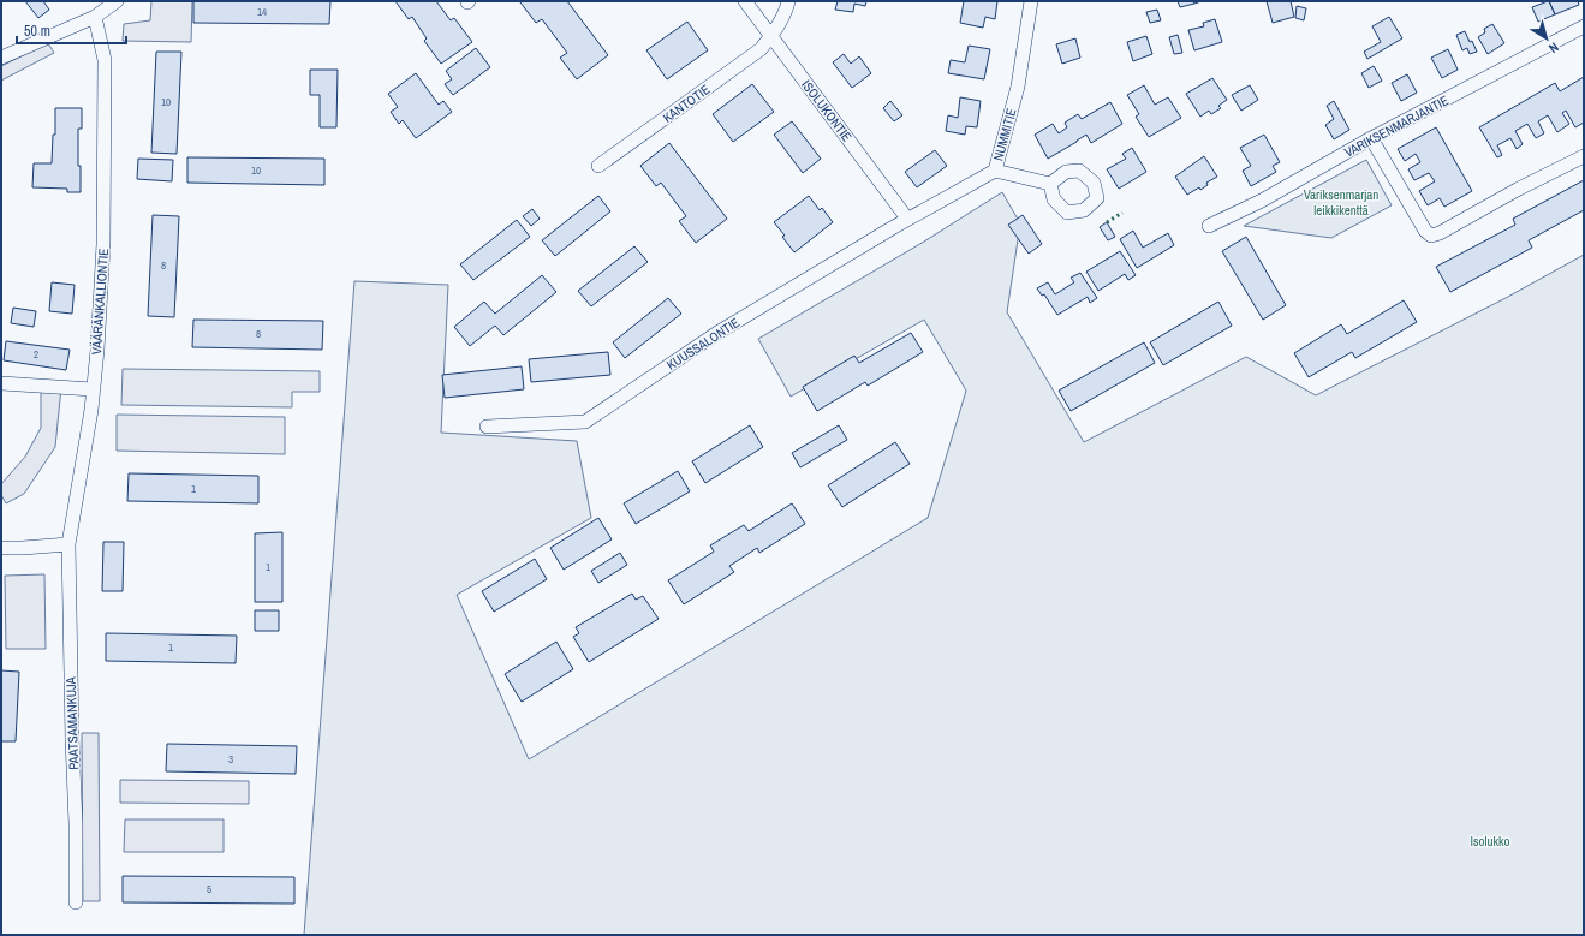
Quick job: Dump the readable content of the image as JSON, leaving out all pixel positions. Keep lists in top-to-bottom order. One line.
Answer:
{"streets":{"street":["KANTOTIE","ISOLUKONTIE","VARIKSENMARJANTIE","NUMMITIE","VÄÄRÄNKALLIONTIE","KUUSSALONTIE","PAATSAMANKUJA"]},"crossings":[["KANTOTIE","ISOLUKONTIE"],["ISOLUKONTIE","NUMMITIE"],["ISOLUKONTIE","KUUSSALONTIE"],["NUMMITIE","KUUSSALONTIE"],["VÄÄRÄNKALLIONTIE","PAATSAMANKUJA"]],"parks":["Variksenmarjan leikkikenttä","Isolukko"],"house_numbers":["14","10","10","8","8","2","1","1","1","3","5"],"scale_bar":"50 m","north":"bottom right"}
